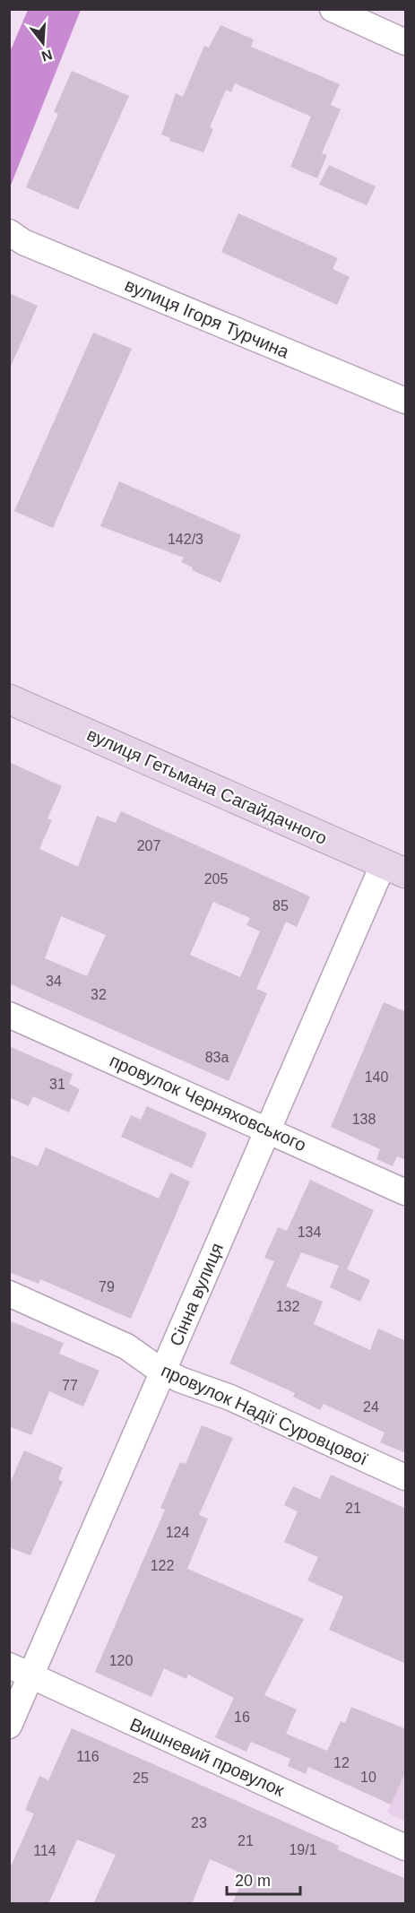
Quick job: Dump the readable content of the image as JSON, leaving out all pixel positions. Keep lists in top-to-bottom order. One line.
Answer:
{"streets":{"main road":["вулиця Гетьмана Сагайдачного"],"street":["вулиця Ігоря Турчина","провулок Черняховського","Сінна вулиця","провулок Надії Суровцової","Вишневий провулок"]},"crossings":[["вулиця Гетьмана Сагайдачного","Сінна вулиця"],["провулок Черняховського","Сінна вулиця"],["Сінна вулиця","провулок Надії Суровцової"],["Сінна вулиця","Вишневий провулок"]],"house_numbers":["142/3","207","205","85","34","32","83а","140","31","138","134","79","132","77","24","21","124","122","120","16","116","12","10","25","23","21","19/1","114"],"scale_bar":"20 m","north":"bottom"}
